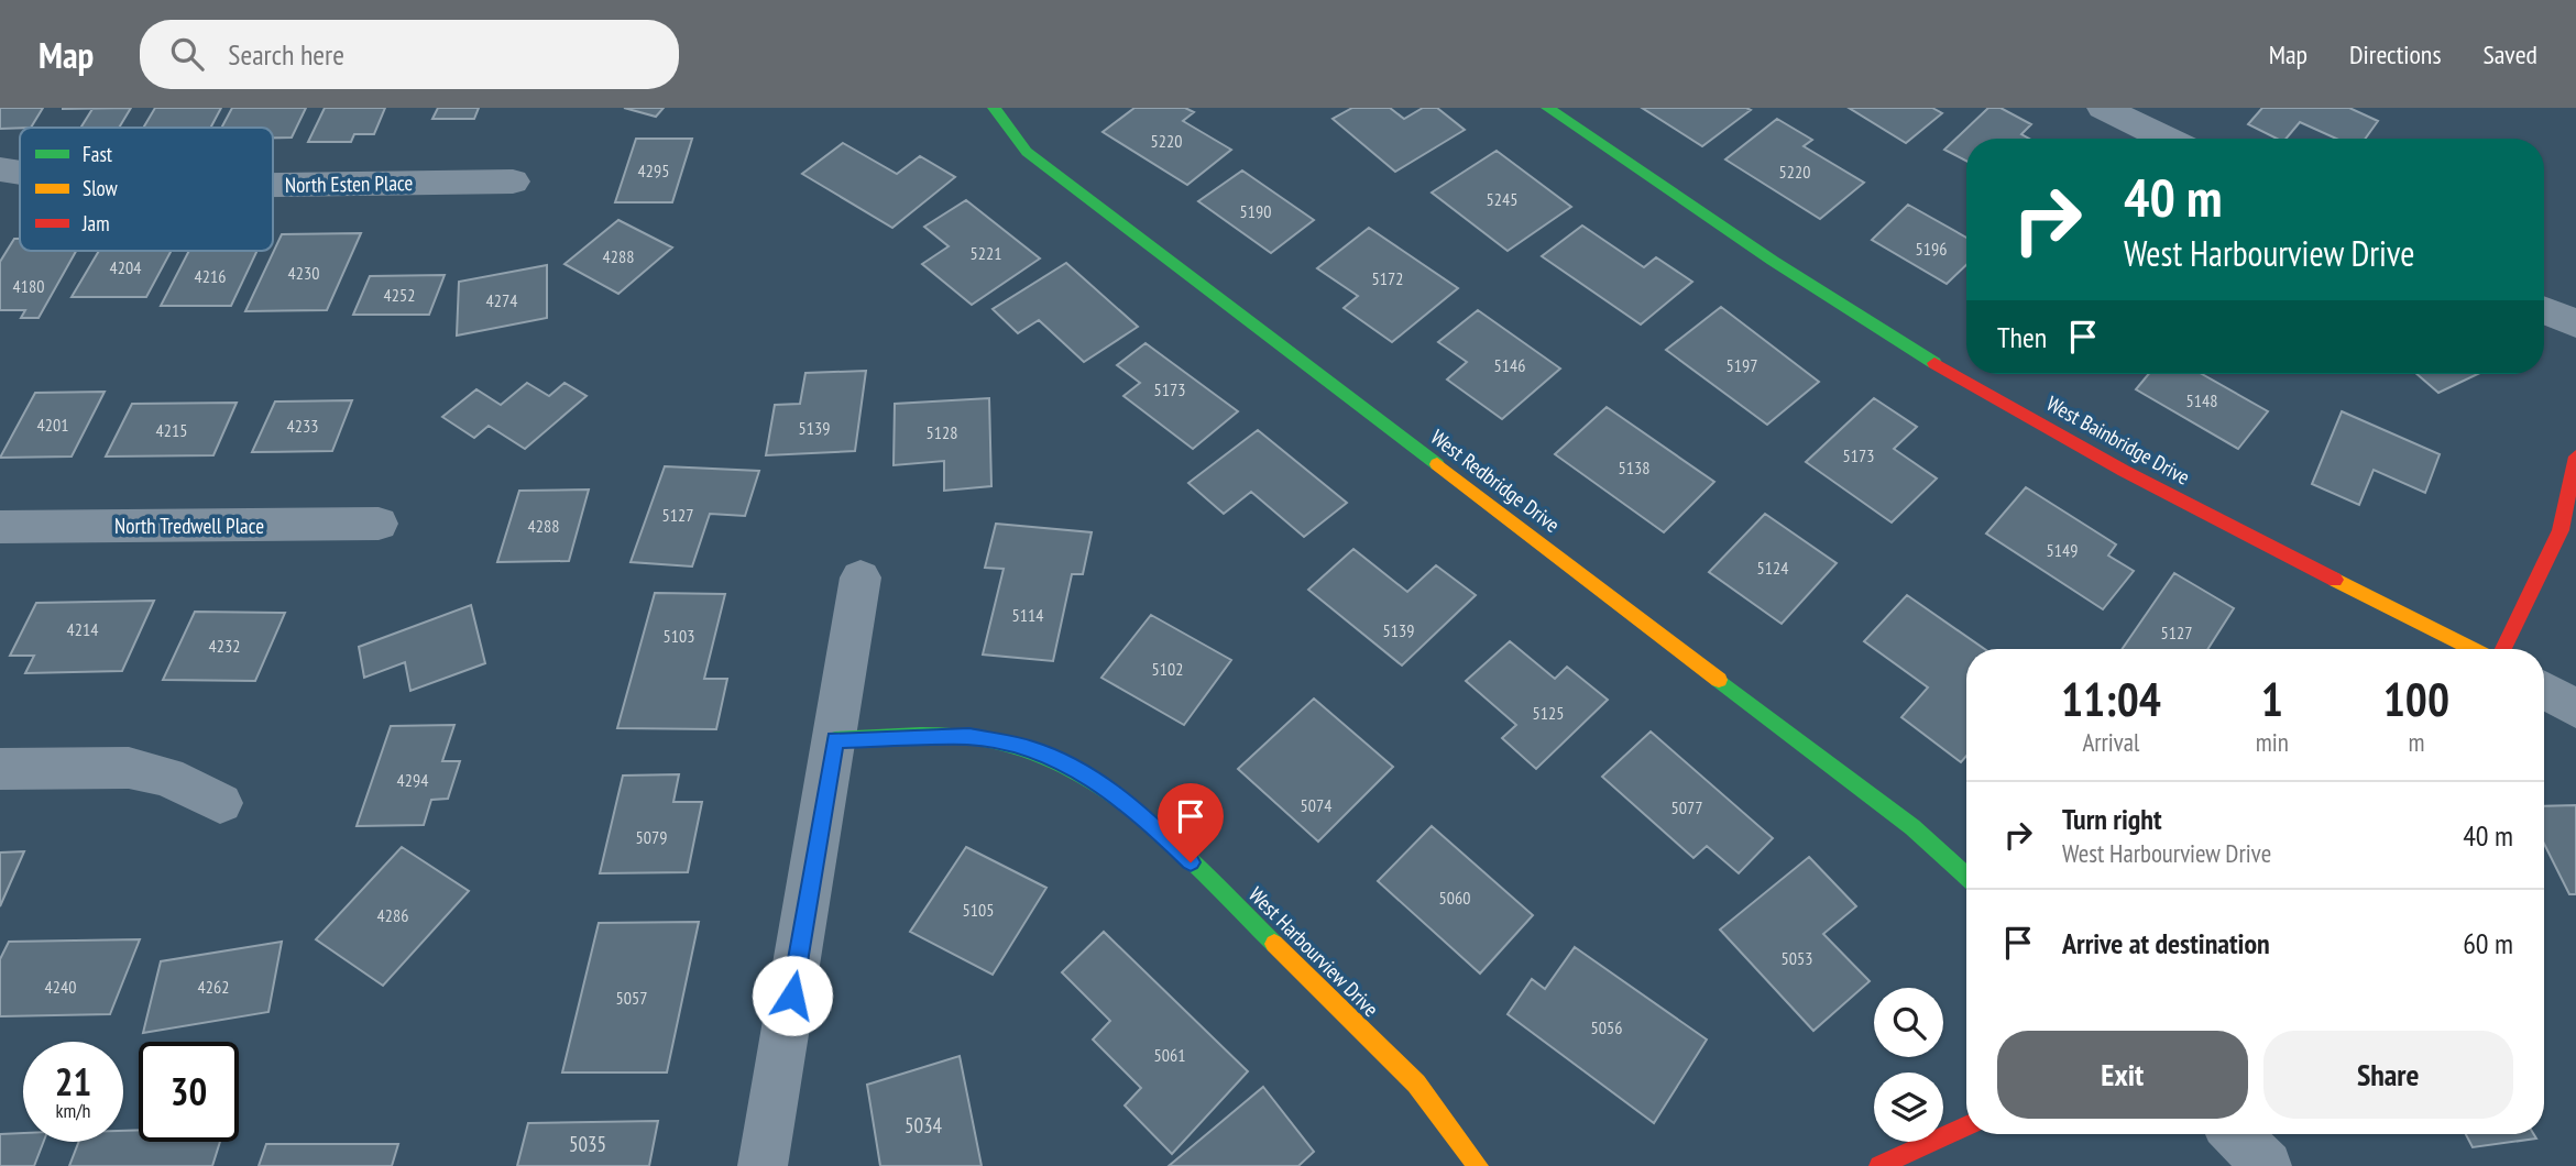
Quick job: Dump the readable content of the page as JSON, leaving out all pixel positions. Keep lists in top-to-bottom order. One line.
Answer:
{"streets":{"street":["North Esten Place","West Bainbridge Drive","West Redbridge Drive","North Tredwell Place","West Harbourview Drive"]},"house_numbers":["5220","4295","5220","5245","5190","5196","5221","4288","4204","4230","4216","5172","4180","4252","4274","5146","5197","5173","5148","4201","4233","5139","4215","5128","5173","5138","5127","4288","5149","5124","5114","4214","5139","5127","5103","4232","5102","5125","4294","5074","5077","5079","5060","5105","4286","5053","4240","4262","5057","5056","5061","5034","5035"],"legend":["Fast","Slow","Jam"],"page":{"header":"Map","search":"Search here","nav":["Map","Directions","Saved"],"turn":["40 m","West Harbourview Drive"],"then":"Then","eta":["11:04","Arrival","1","min","100","m"],"list":[{"name":"Turn right","note":"West Harbourview Drive","value":"40 m"},{"name":"Arrive at destination","value":"60 m"}],"buttons":["Exit","Share"],"speed":"21 km/h","limit":"30"}}
